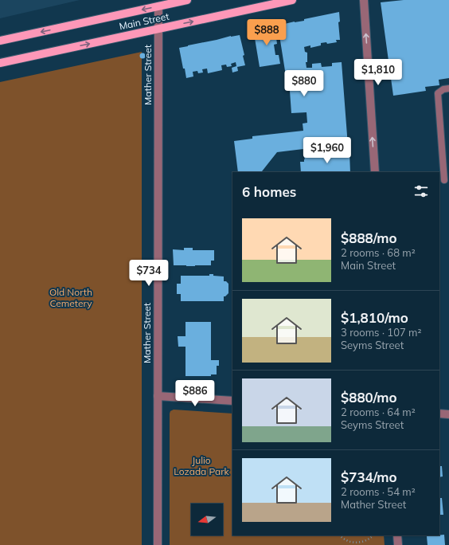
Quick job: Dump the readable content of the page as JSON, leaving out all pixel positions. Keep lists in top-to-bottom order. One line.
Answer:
{"streets":{"main road":["Main Street"],"street":["Mather Street"]},"crossings":[["Main Street","Mather Street"]],"parks":["Old North Cemetery","Julio Lozada Park"],"north":"left","page":{"price":["$888","$1,810","$880","$1,960","$734","$886"],"heading":"6 homes","list":[{"name":"$888/mo","note":"2 rooms · 68 m² · Main Street"},{"name":"$1,810/mo","note":"3 rooms · 107 m² · Seyms Street"},{"name":"$880/mo","note":"2 rooms · 64 m² · Seyms Street"},{"name":"$734/mo","note":"2 rooms · 54 m² · Mather Street"}]}}
